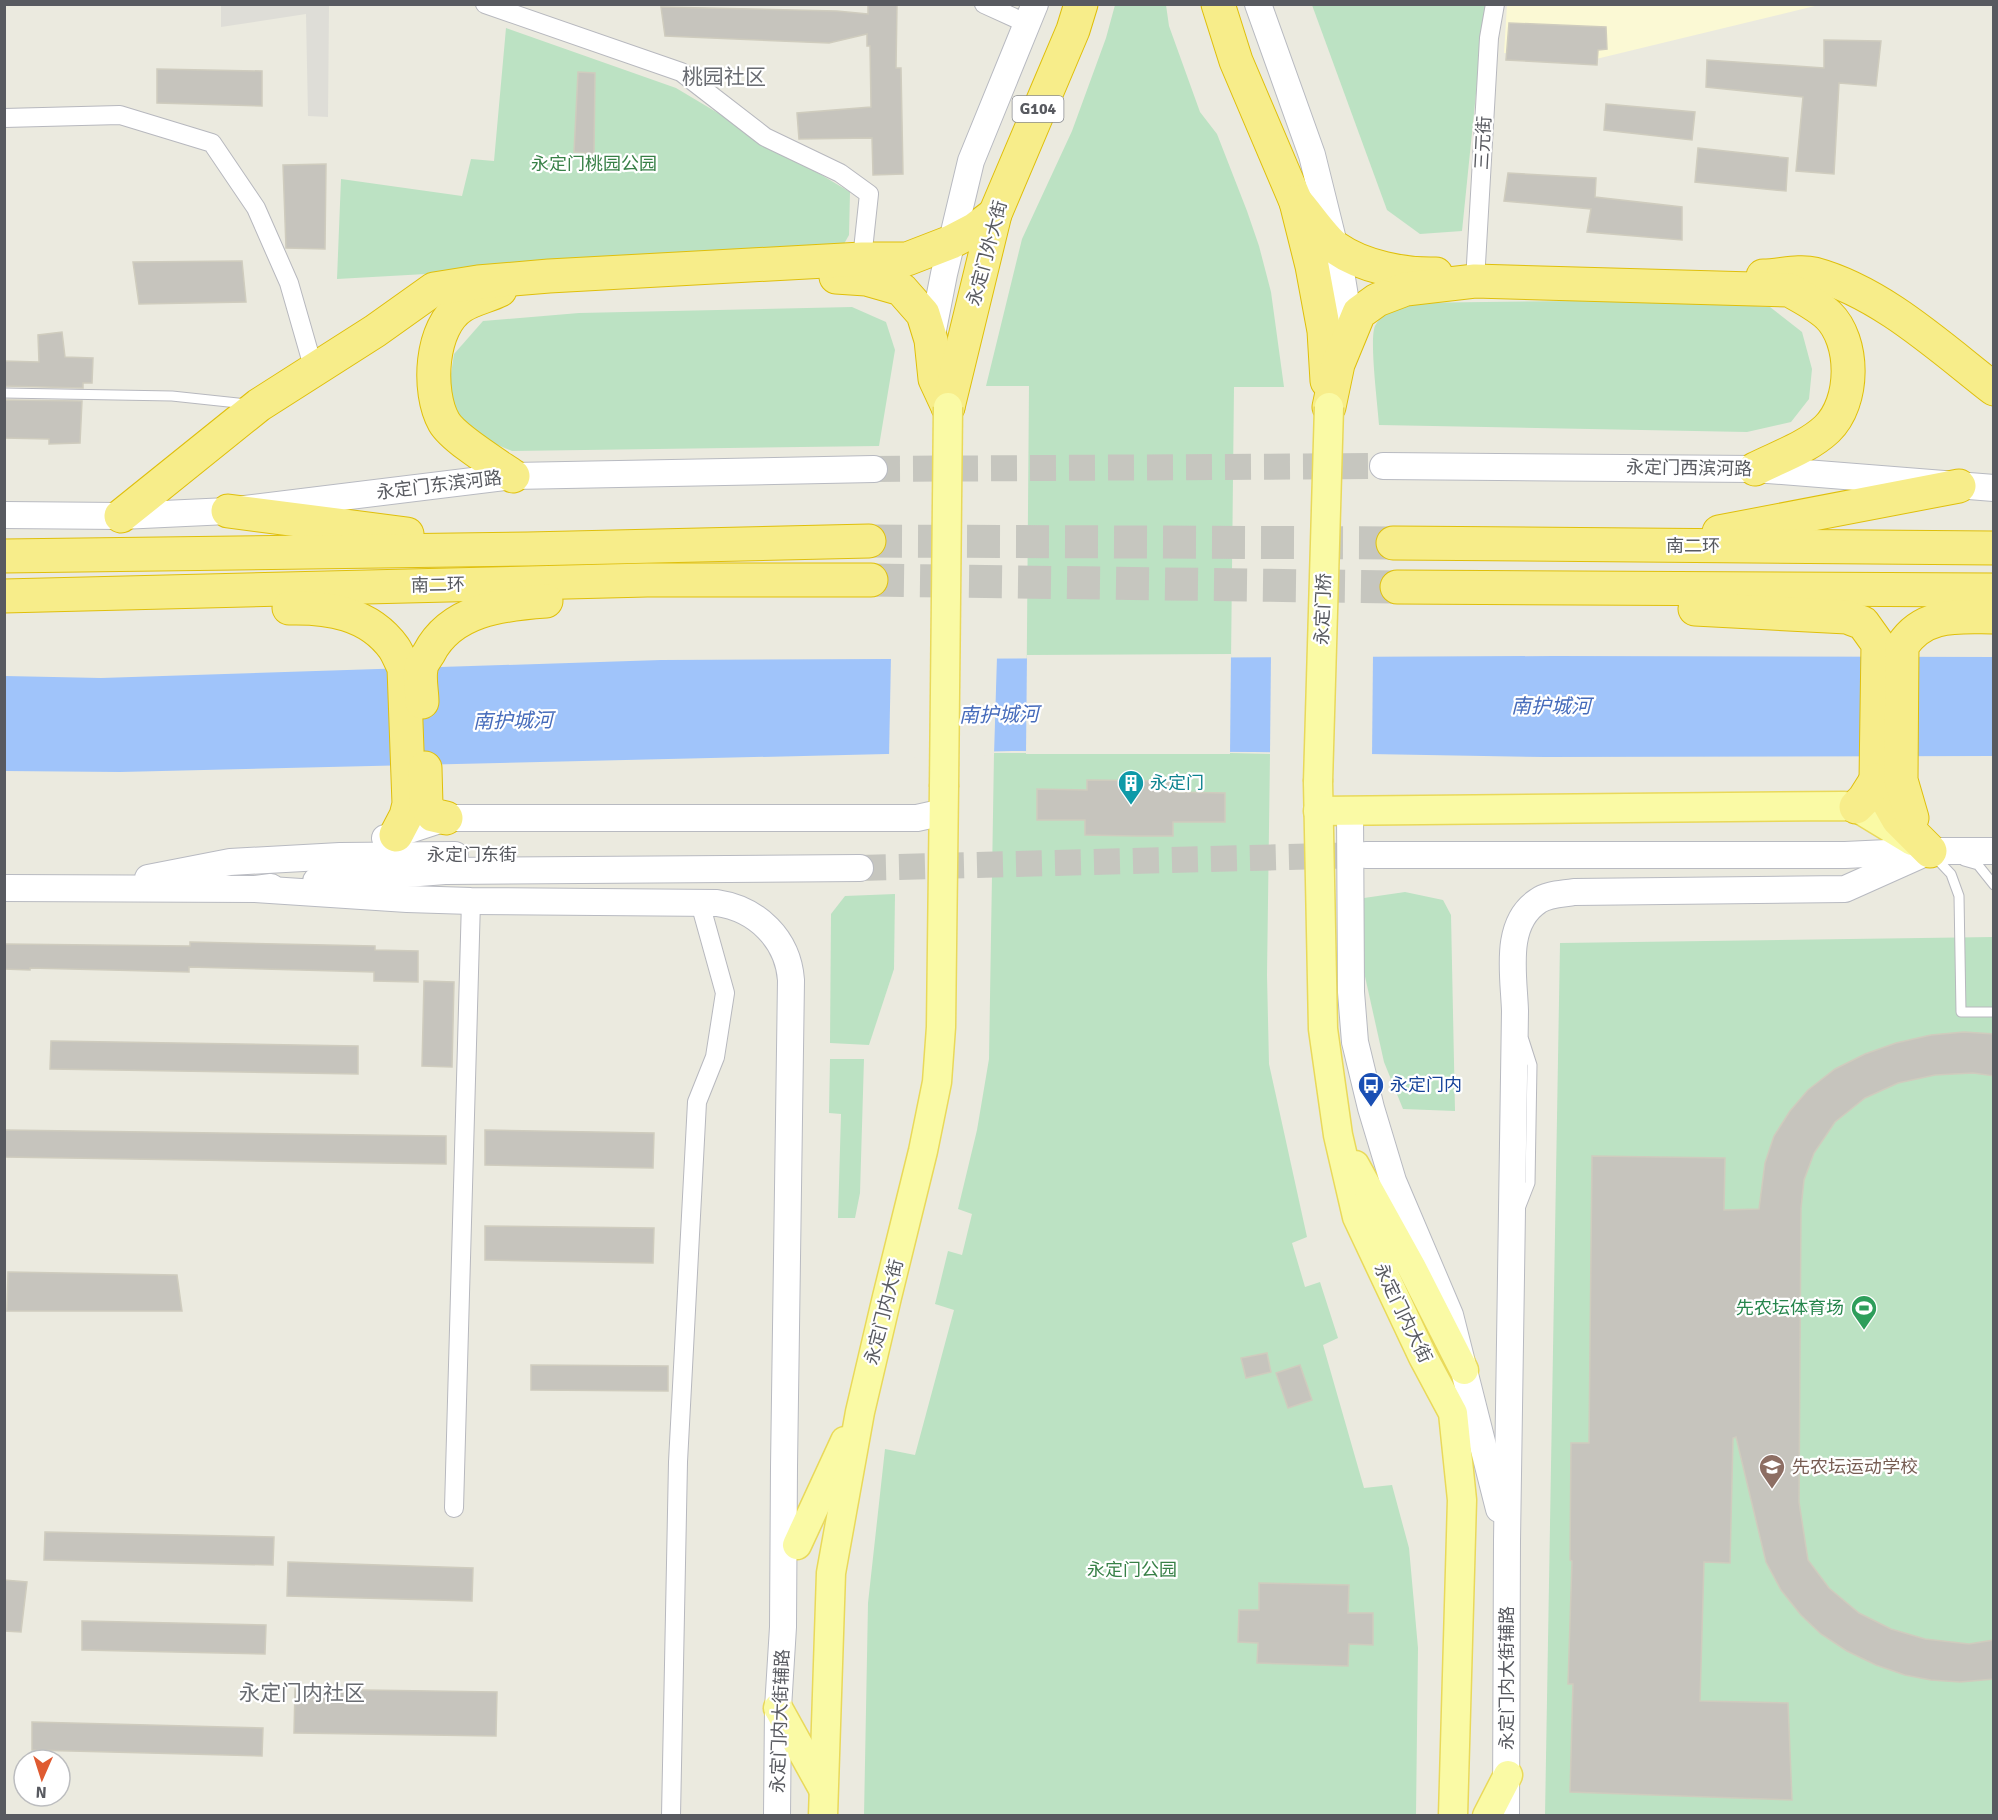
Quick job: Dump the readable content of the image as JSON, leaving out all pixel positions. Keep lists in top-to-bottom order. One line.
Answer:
{"streets":{"highway":["G104","永定门外大街","南二环"],"main road":["永定门桥","永定门内大街"],"street":["三元街","永定门西滨河路","永定门东滨河路","永定门东街","永定门内大街辅路"]},"crossings":[["永定门桥","永定门内大街"]],"districts":["桃园社区","永定门内社区"],"water":["南护城河"],"parks":["永定门桃园公园","永定门公园"],"places":{"building":["永定门"],"bus stop":["永定门内"],"sports":["先农坛体育场"],"school or university":["先农坛运动学校"]},"north":"bottom"}
